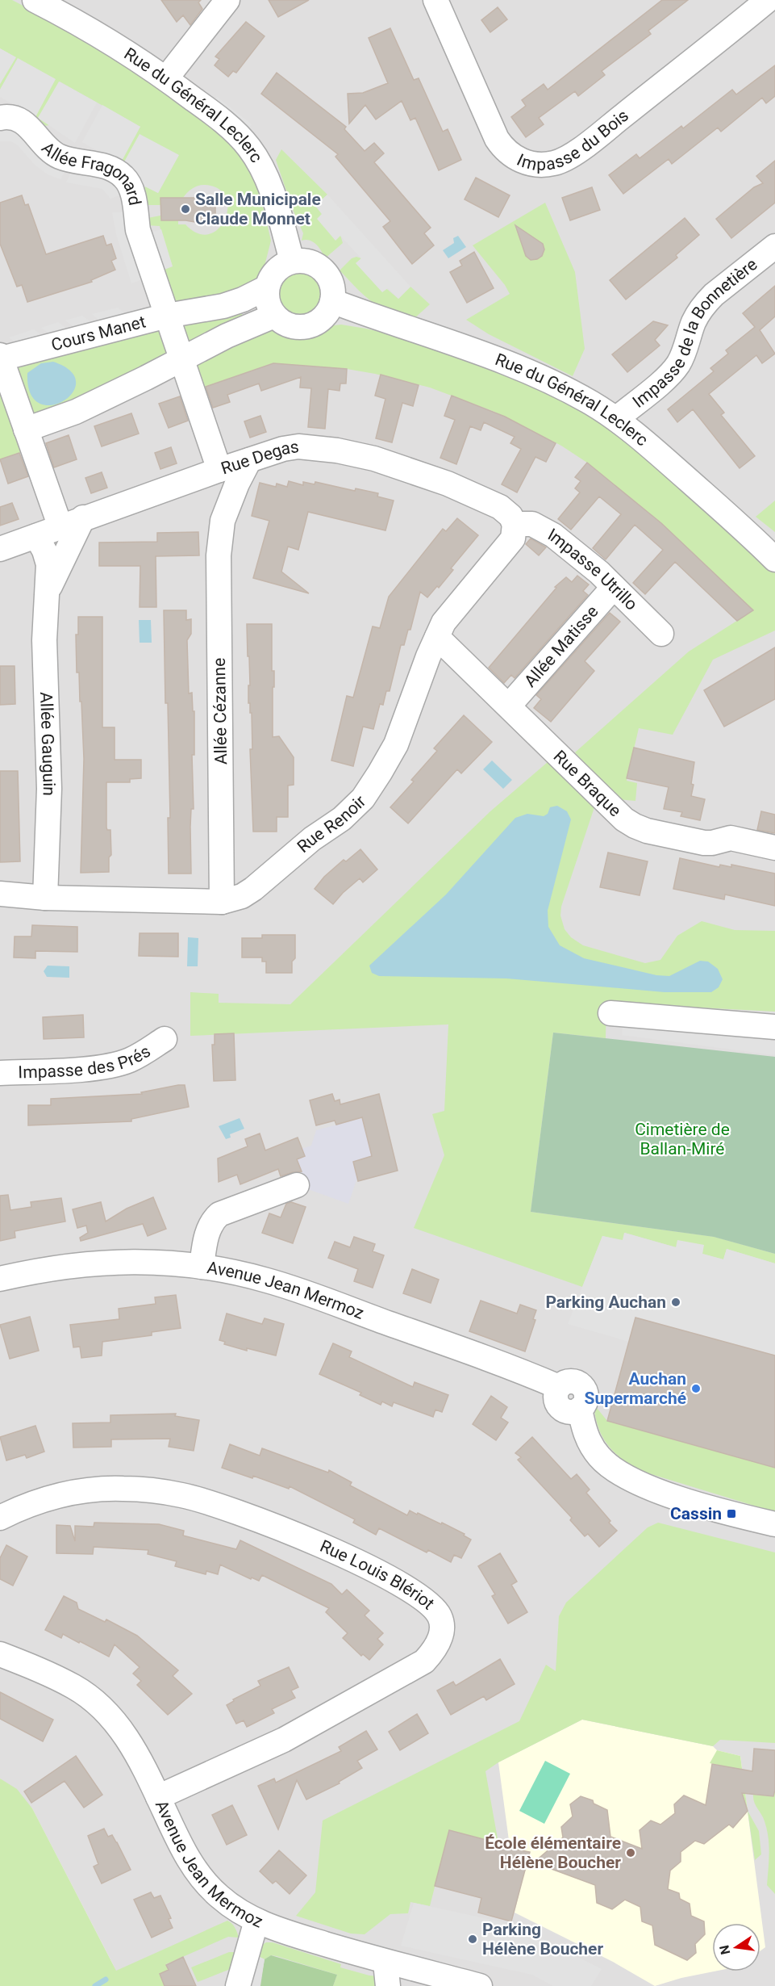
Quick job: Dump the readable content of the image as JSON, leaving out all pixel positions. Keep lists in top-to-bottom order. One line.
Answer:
{"streets":{"street":["Rue du Général Leclerc","Impasse du Bois","Allée Fragonard","Impasse de la Bonnetière","Cours Manet","Rue Degas","Impasse Utrillo","Allée Matisse","Allée Cézanne","Allée Gauguin","Rue Braque","Rue Renoir","Impasse des Prés","Avenue Jean Mermoz","Rue Louis Blériot"]},"crossings":[["Rue du Général Leclerc","Impasse de la Bonnetière"],["Rue du Général Leclerc","Cours Manet"],["Allée Fragonard","Cours Manet"],["Allée Fragonard","Allée Cézanne"],["Cours Manet","Rue Degas"],["Rue Degas","Impasse Utrillo"],["Rue Degas","Allée Cézanne"],["Rue Degas","Allée Gauguin"],["Rue Degas","Rue Renoir"],["Impasse Utrillo","Allée Matisse"],["Impasse Utrillo","Rue Renoir"],["Allée Matisse","Rue Braque"],["Allée Cézanne","Rue Renoir"],["Allée Gauguin","Rue Renoir"],["Rue Braque","Rue Renoir"],["Avenue Jean Mermoz","Rue Louis Blériot"]],"parks":["Cimetière de Ballan-Miré"],"places":{"other":["Salle Municipale Claude Monnet","Parking Auchan","Auchan Supermarché","École élémentaire Hélène Boucher","Parking Hélène Boucher"],"transit":["Cassin"]},"north":"left"}
